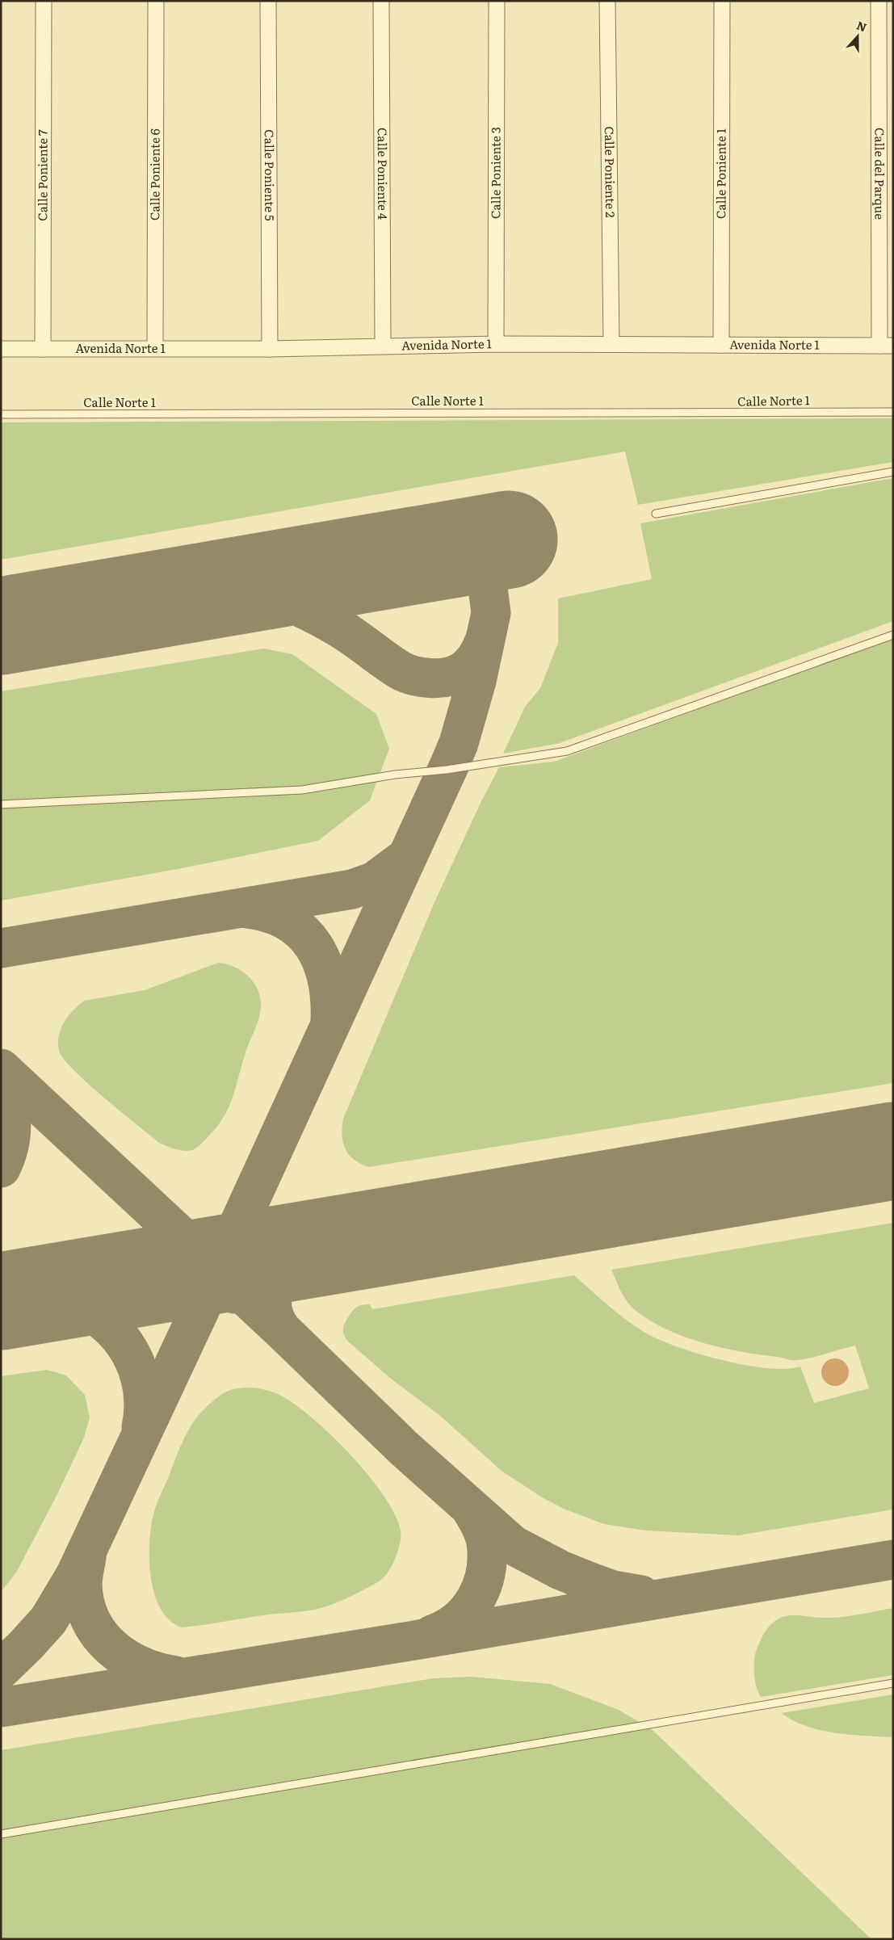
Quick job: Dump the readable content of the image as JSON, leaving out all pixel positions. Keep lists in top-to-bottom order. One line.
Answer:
{"streets":{"street":["Calle Poniente 3","Calle Poniente 2","Calle Poniente 1","Calle Poniente 4","Calle del Parque","Calle Poniente 6","Calle Poniente 7","Calle Poniente 5","Avenida Norte 1"],"lane":["Calle Norte 1"]},"crossings":[["Calle Poniente 3","Avenida Norte 1"],["Calle Poniente 2","Avenida Norte 1"],["Calle Poniente 1","Avenida Norte 1"],["Calle Poniente 4","Avenida Norte 1"],["Calle del Parque","Avenida Norte 1"],["Calle Poniente 6","Avenida Norte 1"],["Calle Poniente 7","Avenida Norte 1"],["Calle Poniente 5","Avenida Norte 1"]],"north":"top"}
